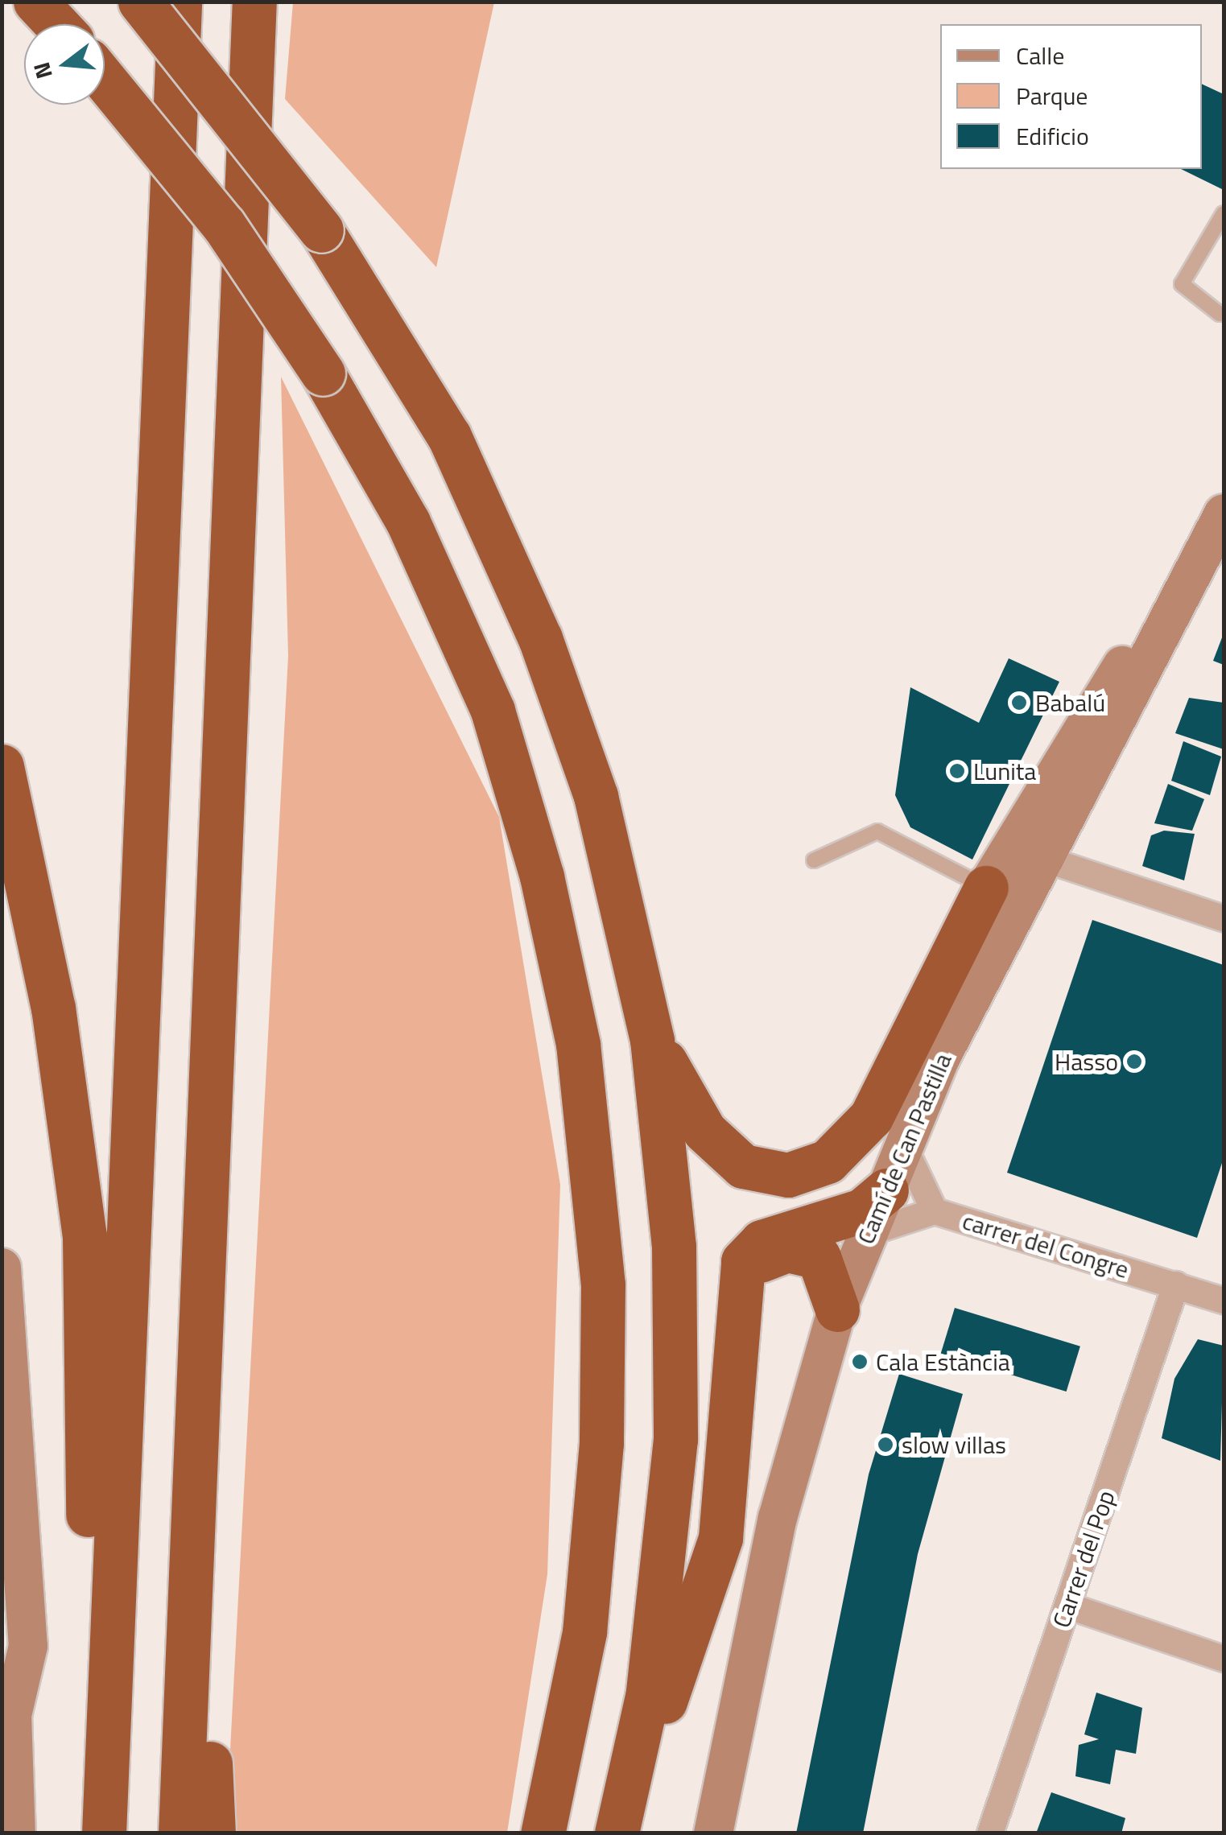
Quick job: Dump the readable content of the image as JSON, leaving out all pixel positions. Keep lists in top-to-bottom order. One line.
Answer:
{"streets":{"street":["Camí de Can Pastilla","carrer del Congre","Carrer del Pop"]},"crossings":[["Camí de Can Pastilla","carrer del Congre"],["carrer del Congre","Carrer del Pop"]],"places":["Babalú","Lunita","Hasso","Cala Estància","slow villas"],"legend":["Calle","Parque","Edificio"],"north":"left"}
